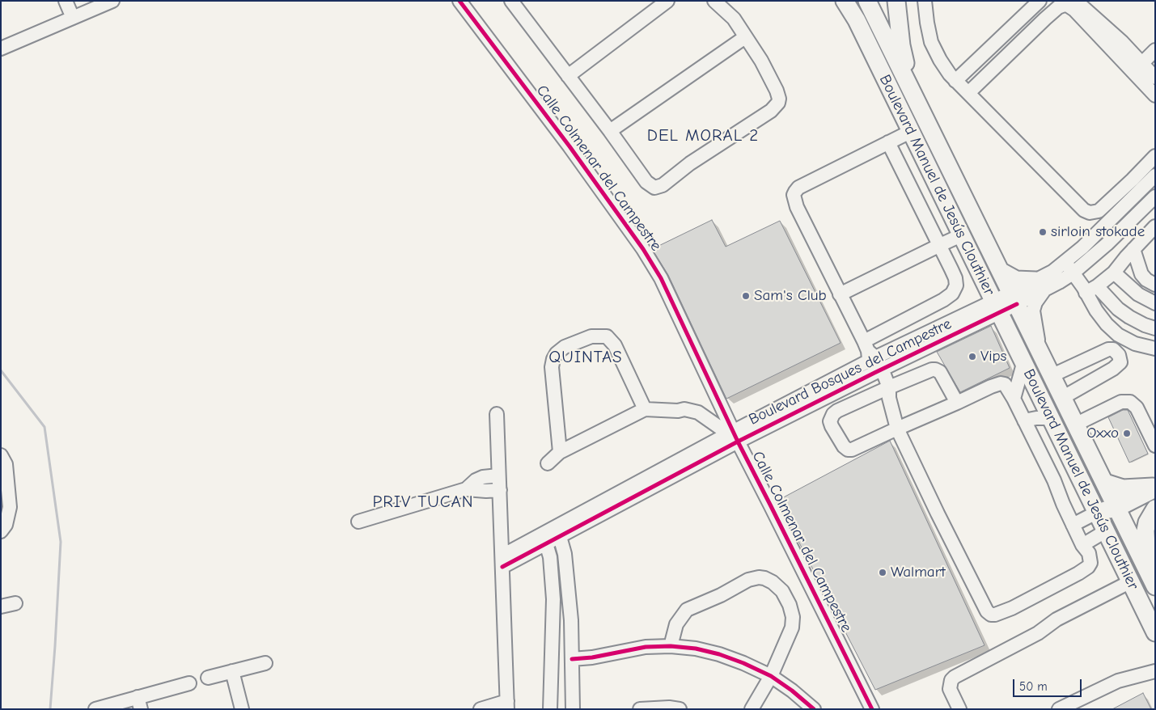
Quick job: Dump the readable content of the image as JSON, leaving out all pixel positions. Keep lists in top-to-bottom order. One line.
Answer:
{"streets":{"main road":["Boulevard Manuel de Jesús Clouthier"],"street":["Calle Colmenar del Campestre","Boulevard Bosques del Campestre"]},"crossings":[["Calle Colmenar del Campestre","Boulevard Bosques del Campestre"],["Boulevard Manuel de Jesús Clouthier","Boulevard Bosques del Campestre"]],"districts":["DEL MORAL 2","QUINTAS","PRIV TUCAN"],"places":["sirloin stokade","Sam's Club","Vips","Oxxo","Walmart"],"scale_bar":"50 m"}
